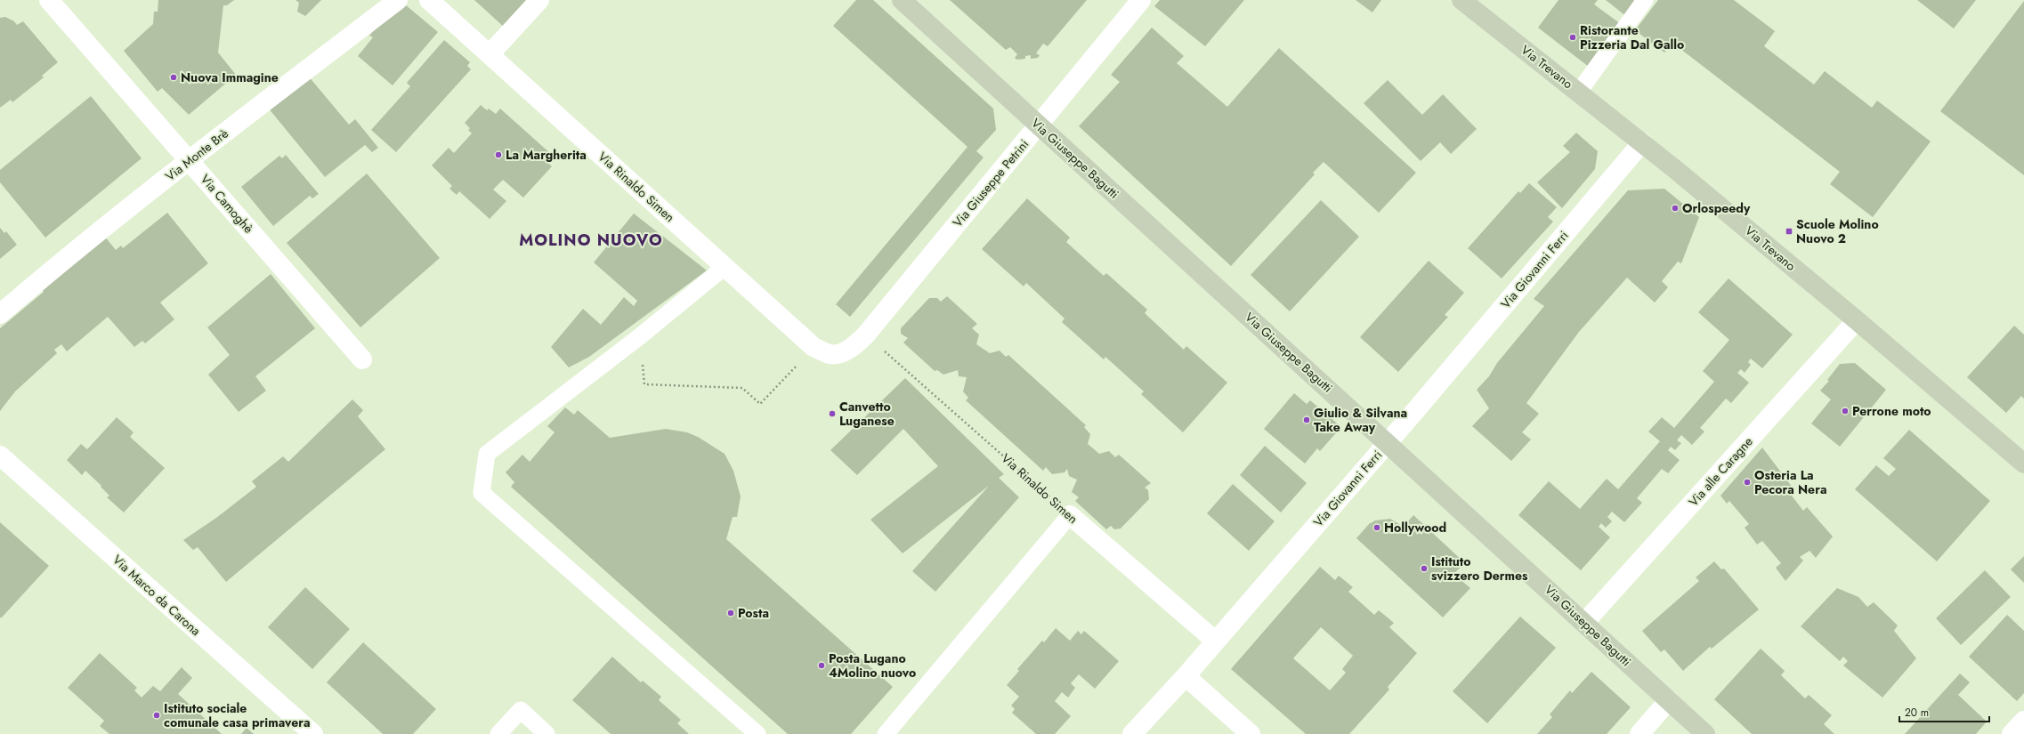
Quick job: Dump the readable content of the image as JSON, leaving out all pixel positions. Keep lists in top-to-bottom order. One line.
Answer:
{"streets":{"main road":["Via Trevano","Via Giuseppe Bagutti"],"street":["Via Monte Brè","Via Giuseppe Petrini","Via Rinaldo Simen","Via Camoghè","Via Giovanni Ferri","Via alle Caragne","Via Marco da Carona"]},"crossings":[["Via Trevano","Via Giovanni Ferri"],["Via Trevano","Via alle Caragne"],["Via Monte Brè","Via Camoghè"],["Via Giuseppe Bagutti","Via Giuseppe Petrini"],["Via Giuseppe Bagutti","Via Giovanni Ferri"],["Via Giuseppe Bagutti","Via alle Caragne"],["Via Giuseppe Petrini","Via Rinaldo Simen"],["Via Rinaldo Simen","Via Giovanni Ferri"]],"districts":["MOLINO NUOVO"],"places":{"other":["Ristorante Pizzeria Dal Gallo","Nuova Immagine","La Margherita","Orlospeedy","Perrone moto","Canvetto Luganese","Giulio & Silvana Take Away","Osteria La Pecora Nera","Hollywood","Istituto svizzero Dermes","Posta","Posta Lugano 4Molino nuovo","Istituto sociale comunale casa primavera"],"transit":["Scuole Molino Nuovo 2"]},"scale_bar":"20 m"}
